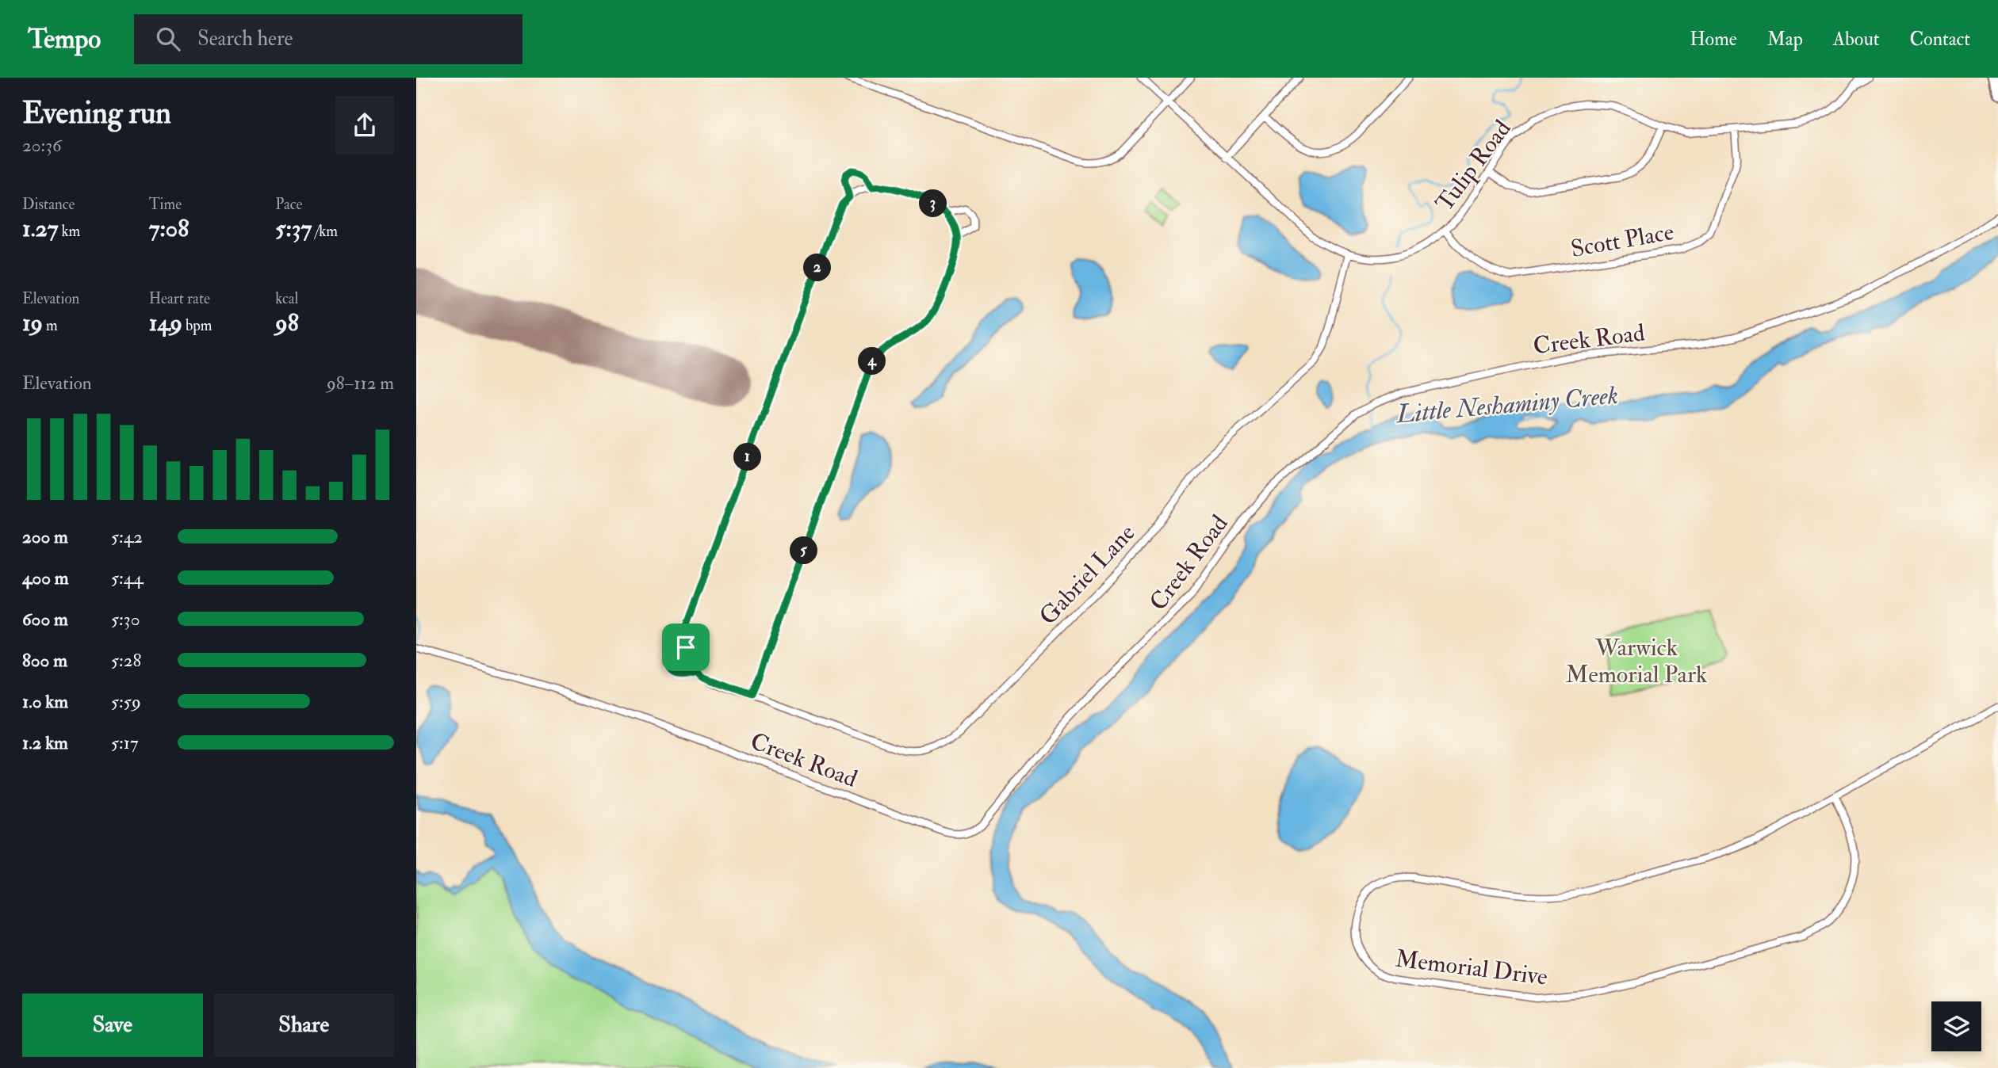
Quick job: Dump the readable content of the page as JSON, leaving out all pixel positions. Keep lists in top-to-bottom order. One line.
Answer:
{"streets":{"street":["Tulip Road","Scott Place","Creek Road","Gabriel Lane","Memorial Drive"]},"crossings":[["Tulip Road","Scott Place"],["Tulip Road","Gabriel Lane"]],"water":["Little Neshaminy Creek"],"parks":["Warwick Memorial Park"],"page":{"header":"Tempo","search":"Search here","nav":["Home","Map","About","Contact"],"heading":["Evening run","20:36"],"stats":[["Distance","1.27 km"],["Time","7:08"],["Pace","5:37 /km"],["Elevation","19 m"],["Heart rate","149 bpm"],["kcal","98"]],"pins":["3","2","4","1","5"],"chart":["Elevation","98–112 m"],"list":[{"name":"200 m","note":"5:42"},{"name":"400 m","note":"5:44"},{"name":"600 m","note":"5:30"},{"name":"800 m","note":"5:28"},{"name":"1.0 km","note":"5:59"},{"name":"1.2 km","note":"5:17"}],"buttons":["Save","Share"]}}
